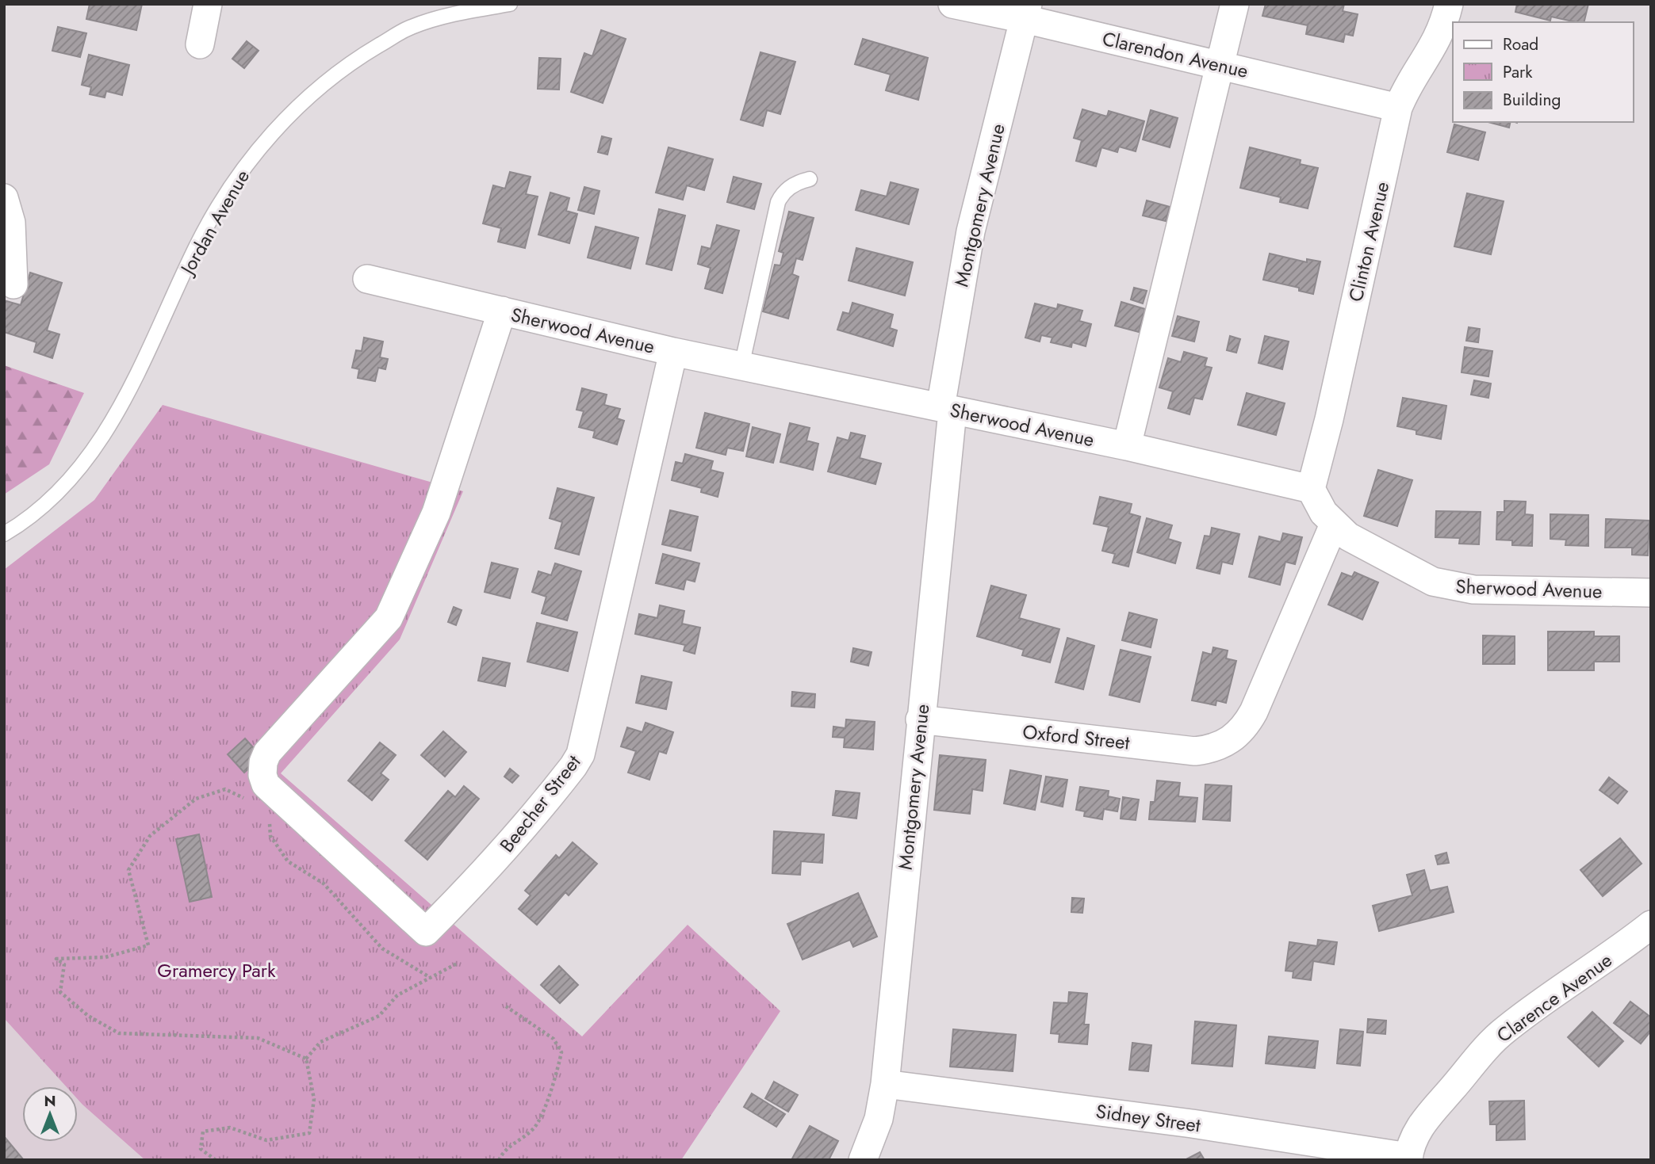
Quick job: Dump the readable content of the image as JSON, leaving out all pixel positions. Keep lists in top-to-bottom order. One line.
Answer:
{"streets":{"street":["Clarendon Avenue","Montgomery Avenue","Clinton Avenue","Sherwood Avenue","Oxford Street","Beecher Street","Clarence Avenue","Sidney Street"],"lane":["Jordan Avenue"]},"crossings":[["Clarendon Avenue","Montgomery Avenue"],["Clarendon Avenue","Clinton Avenue"],["Montgomery Avenue","Sherwood Avenue"],["Montgomery Avenue","Oxford Street"],["Montgomery Avenue","Sidney Street"],["Clinton Avenue","Sherwood Avenue"],["Sherwood Avenue","Oxford Street"],["Sherwood Avenue","Beecher Street"],["Clarence Avenue","Sidney Street"]],"parks":["Gramercy Park"],"legend":["Road","Park","Building"],"north":"top"}
